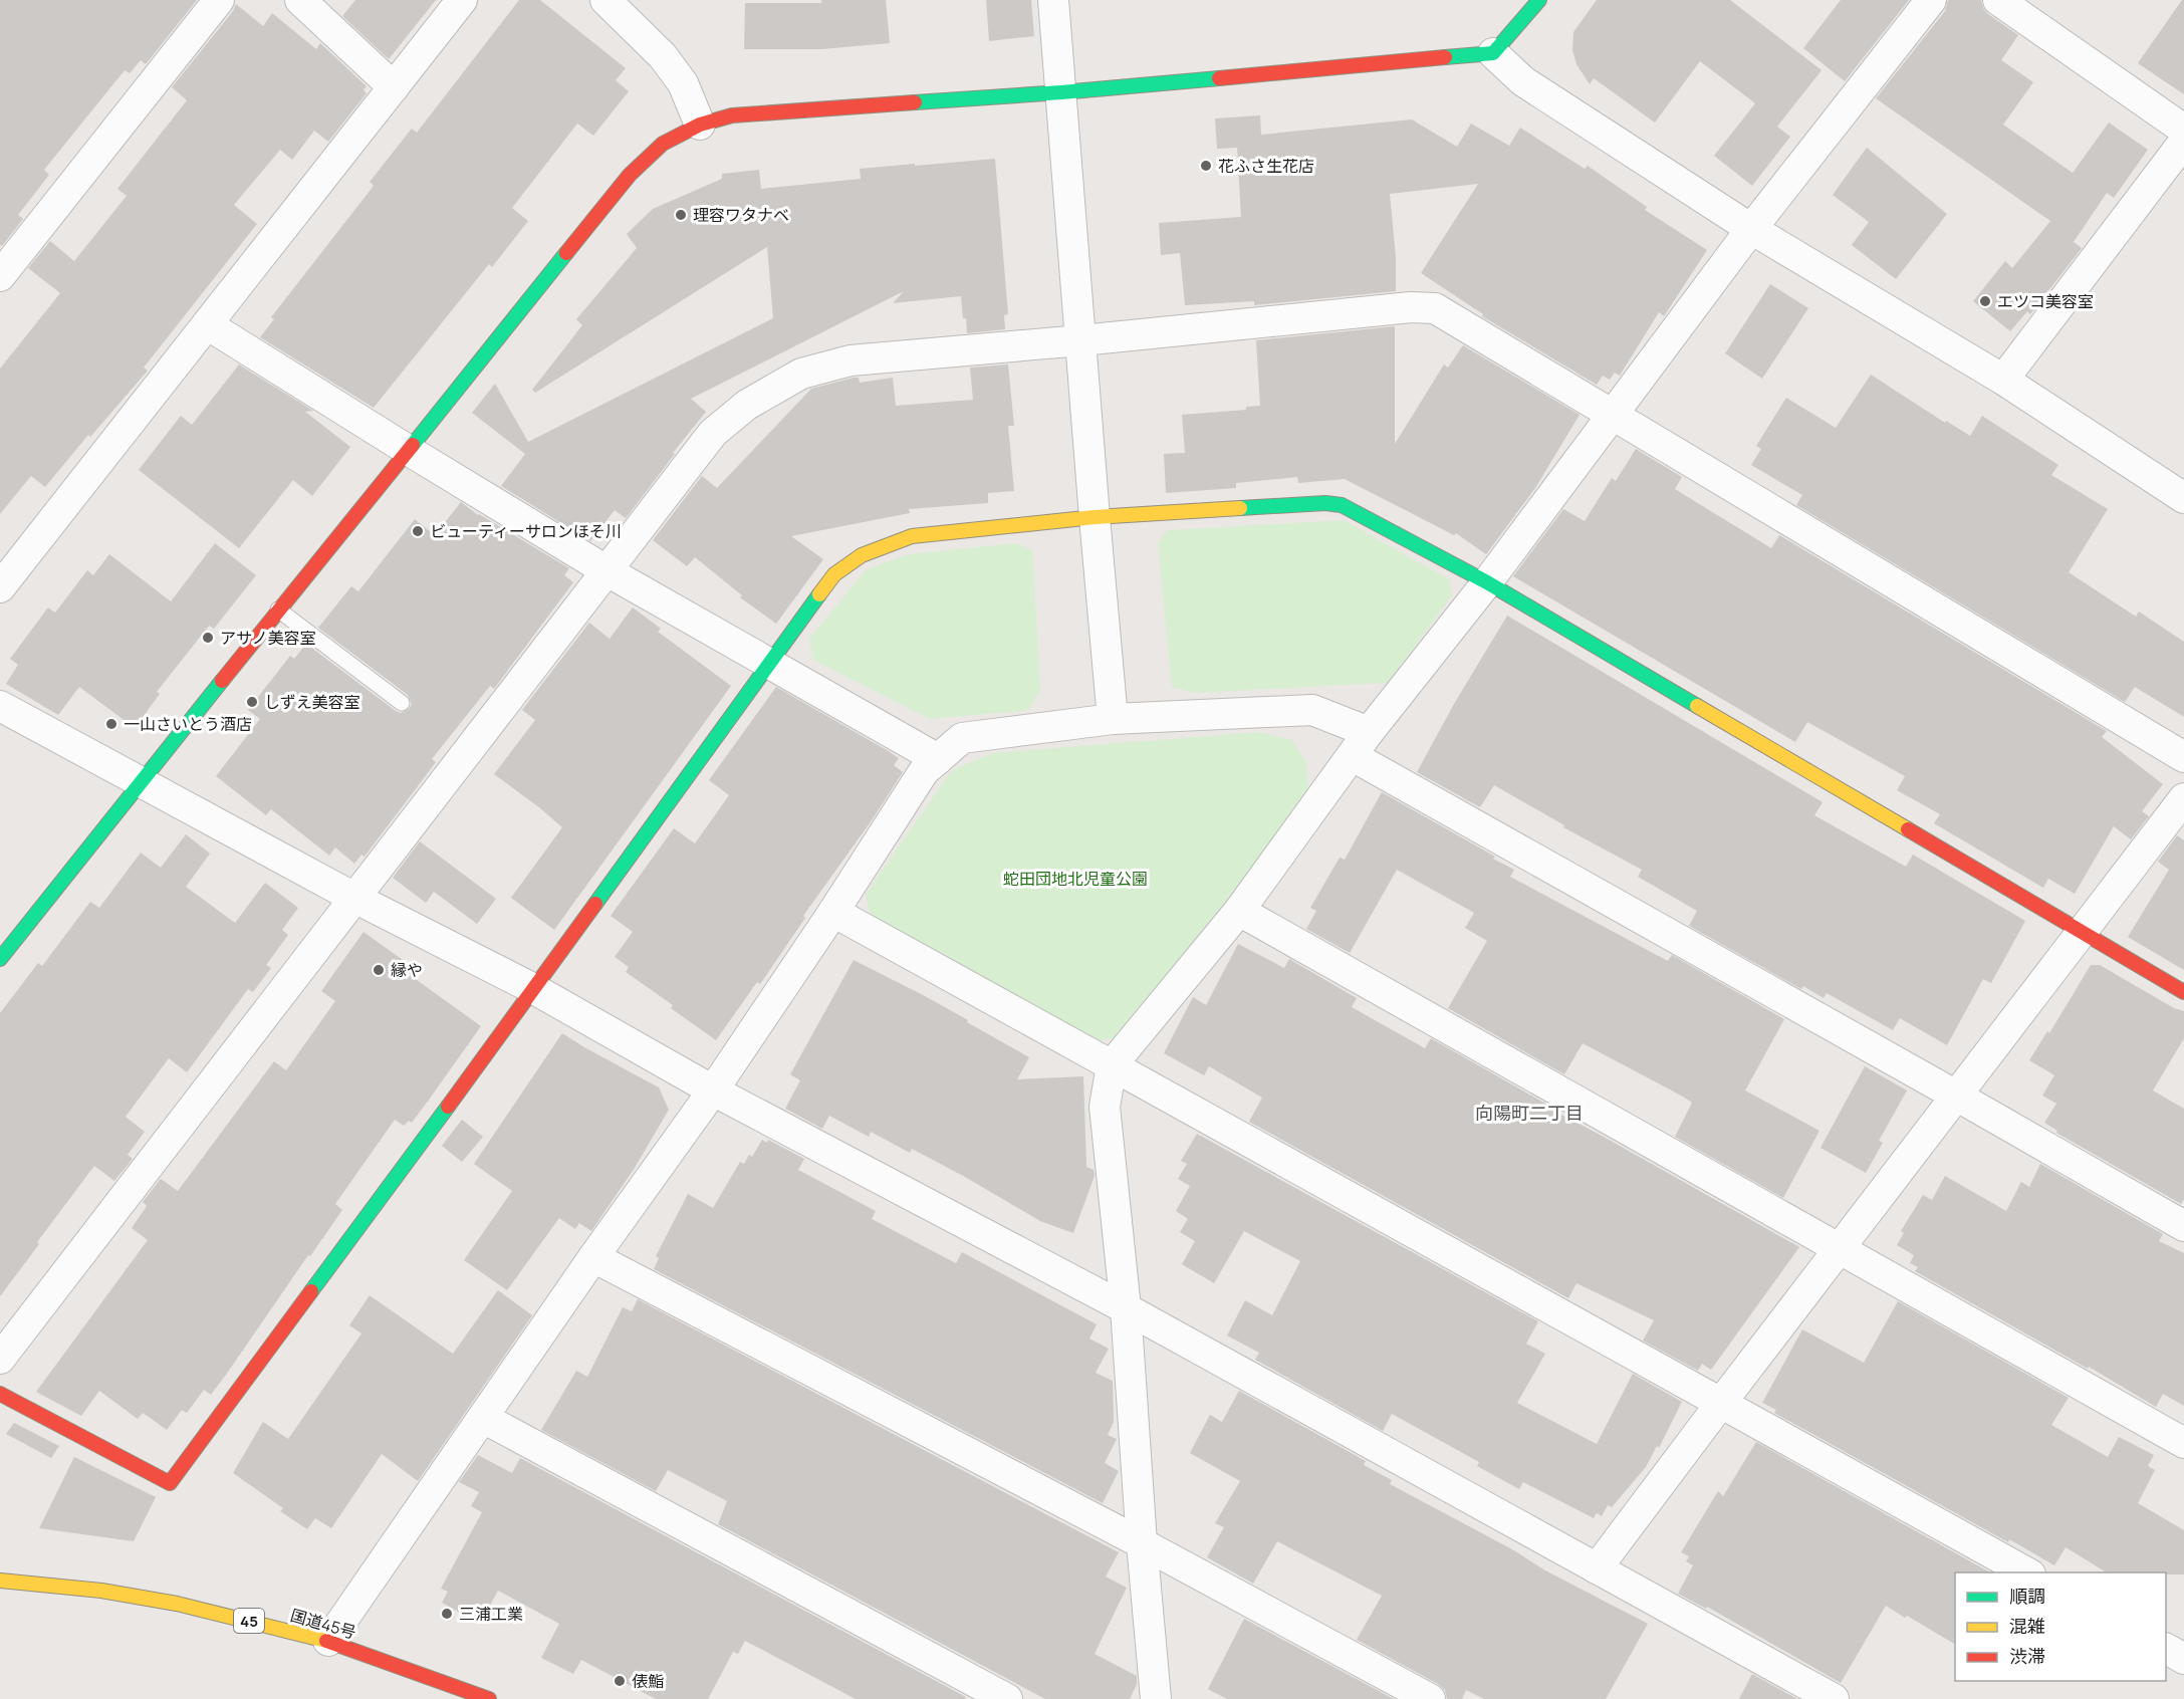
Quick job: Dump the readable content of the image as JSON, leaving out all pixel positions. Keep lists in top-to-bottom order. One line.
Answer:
{"streets":{"main road":["45","国道45号"]},"districts":["向陽町二丁目"],"parks":["蛇田団地北児童公園"],"places":["花ふさ生花店","理容ワタナベ","エツコ美容室","ビューティーサロンほそ川","アサノ美容室","しずえ美容室","一山さいとう酒店","縁や","三浦工業","俵鮨"],"legend":["順調","混雑","渋滞"]}
